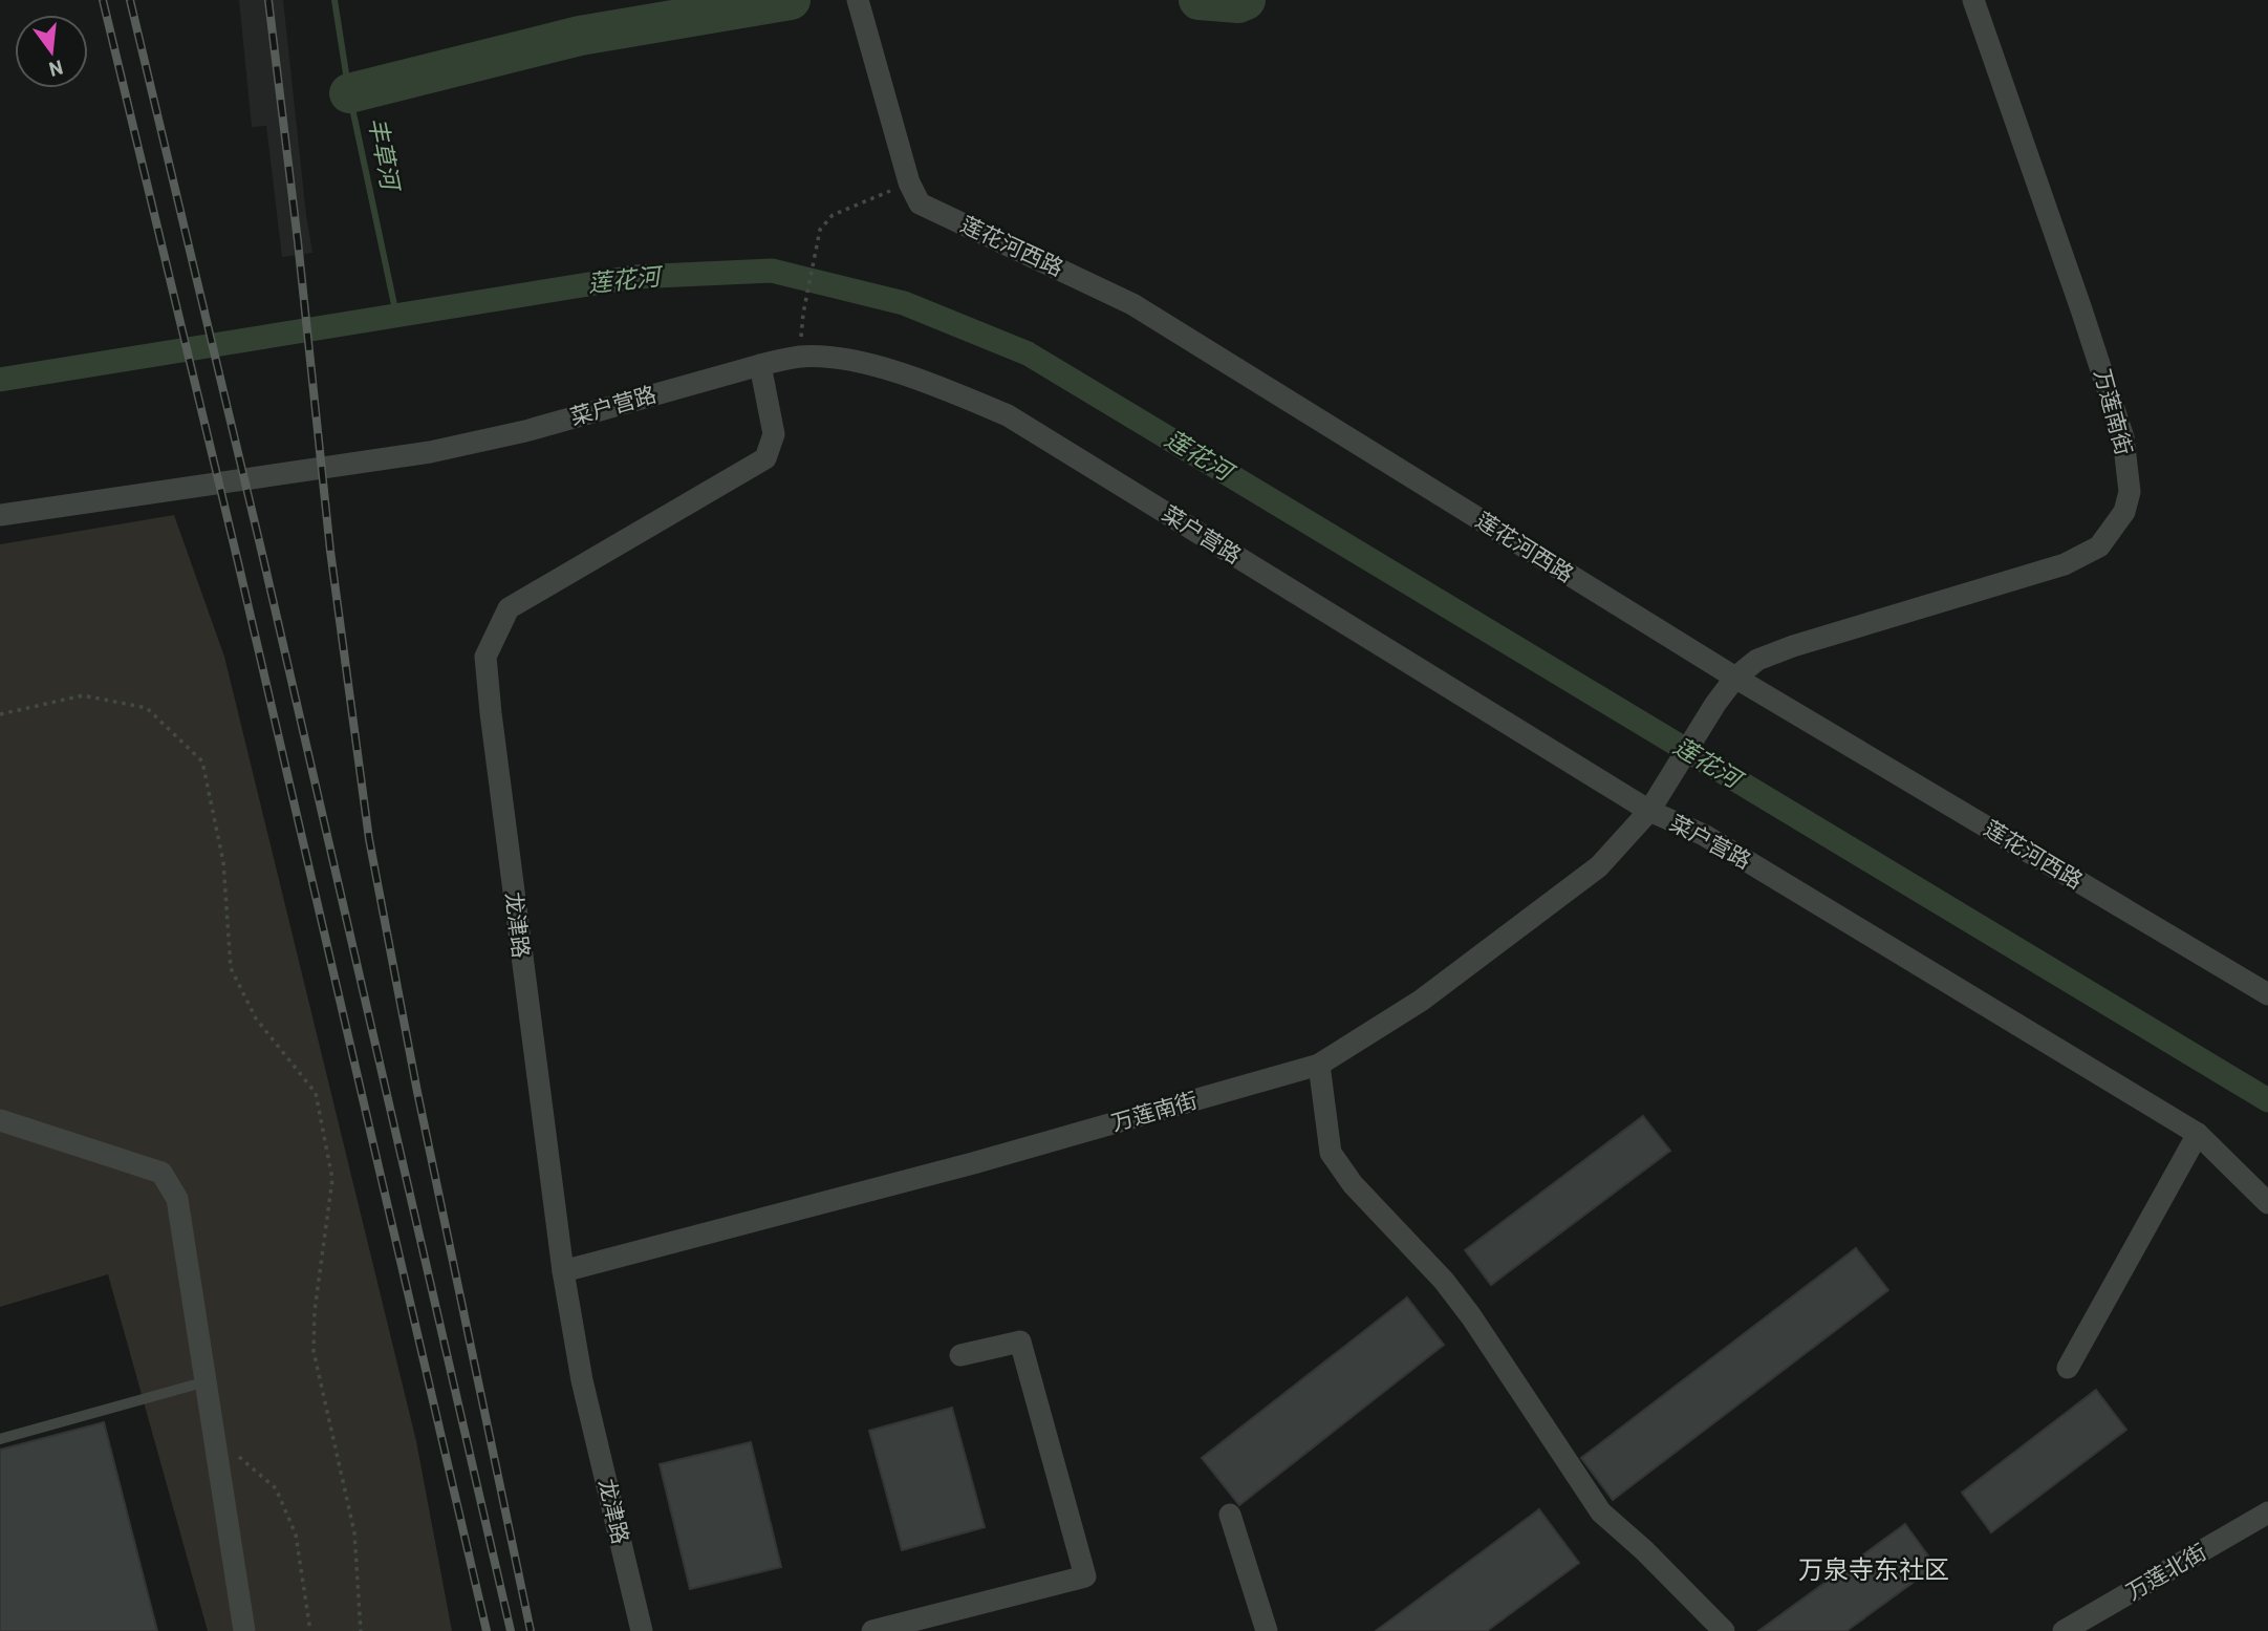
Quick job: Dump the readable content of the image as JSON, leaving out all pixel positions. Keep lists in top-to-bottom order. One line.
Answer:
{"streets":{"street":["莲花河西路","菜户营路","万莲南街","龙津路","万莲北街"]},"crossings":[["莲花河西路","万莲南街"],["菜户营路","万莲南街"],["菜户营路","龙津路"],["万莲南街","龙津路"]],"districts":["万泉寺东社区"],"water":["丰草河","莲花河"],"north":"bottom"}
